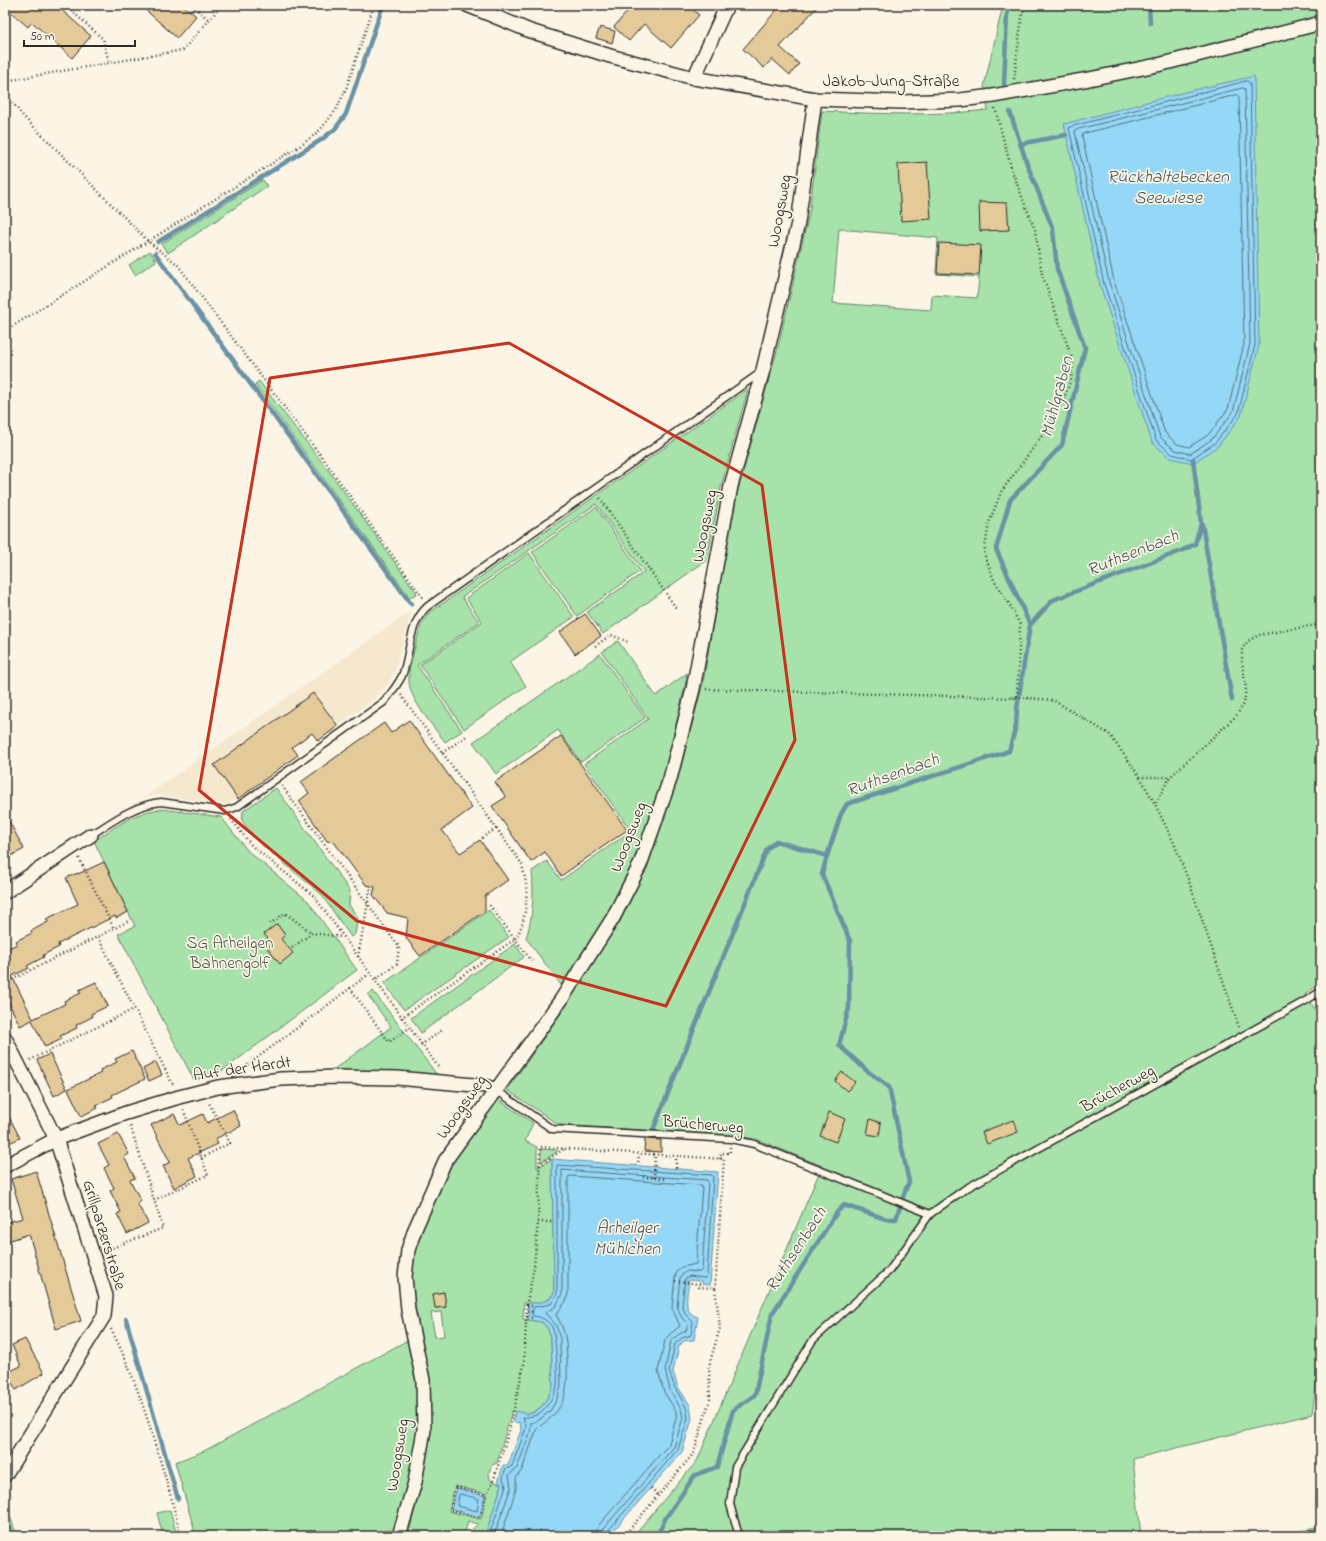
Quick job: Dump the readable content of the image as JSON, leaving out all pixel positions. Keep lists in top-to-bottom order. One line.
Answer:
{"streets":{"street":["Jakob-Jung-Straße","Woogsweg","Auf der Hardt","Grillparzerstraße"],"lane":["Brücherweg"]},"crossings":[["Jakob-Jung-Straße","Woogsweg"],["Woogsweg","Auf der Hardt"],["Woogsweg","Brücherweg"],["Auf der Hardt","Brücherweg"],["Auf der Hardt","Grillparzerstraße"]],"water":["Rückhaltebecken Seewiese","Mühlgraben","Ruthsenbach","Arheilger Mühlchen"],"parks":["SG Arheilgen Bahnengolf"],"scale_bar":"50 m"}
